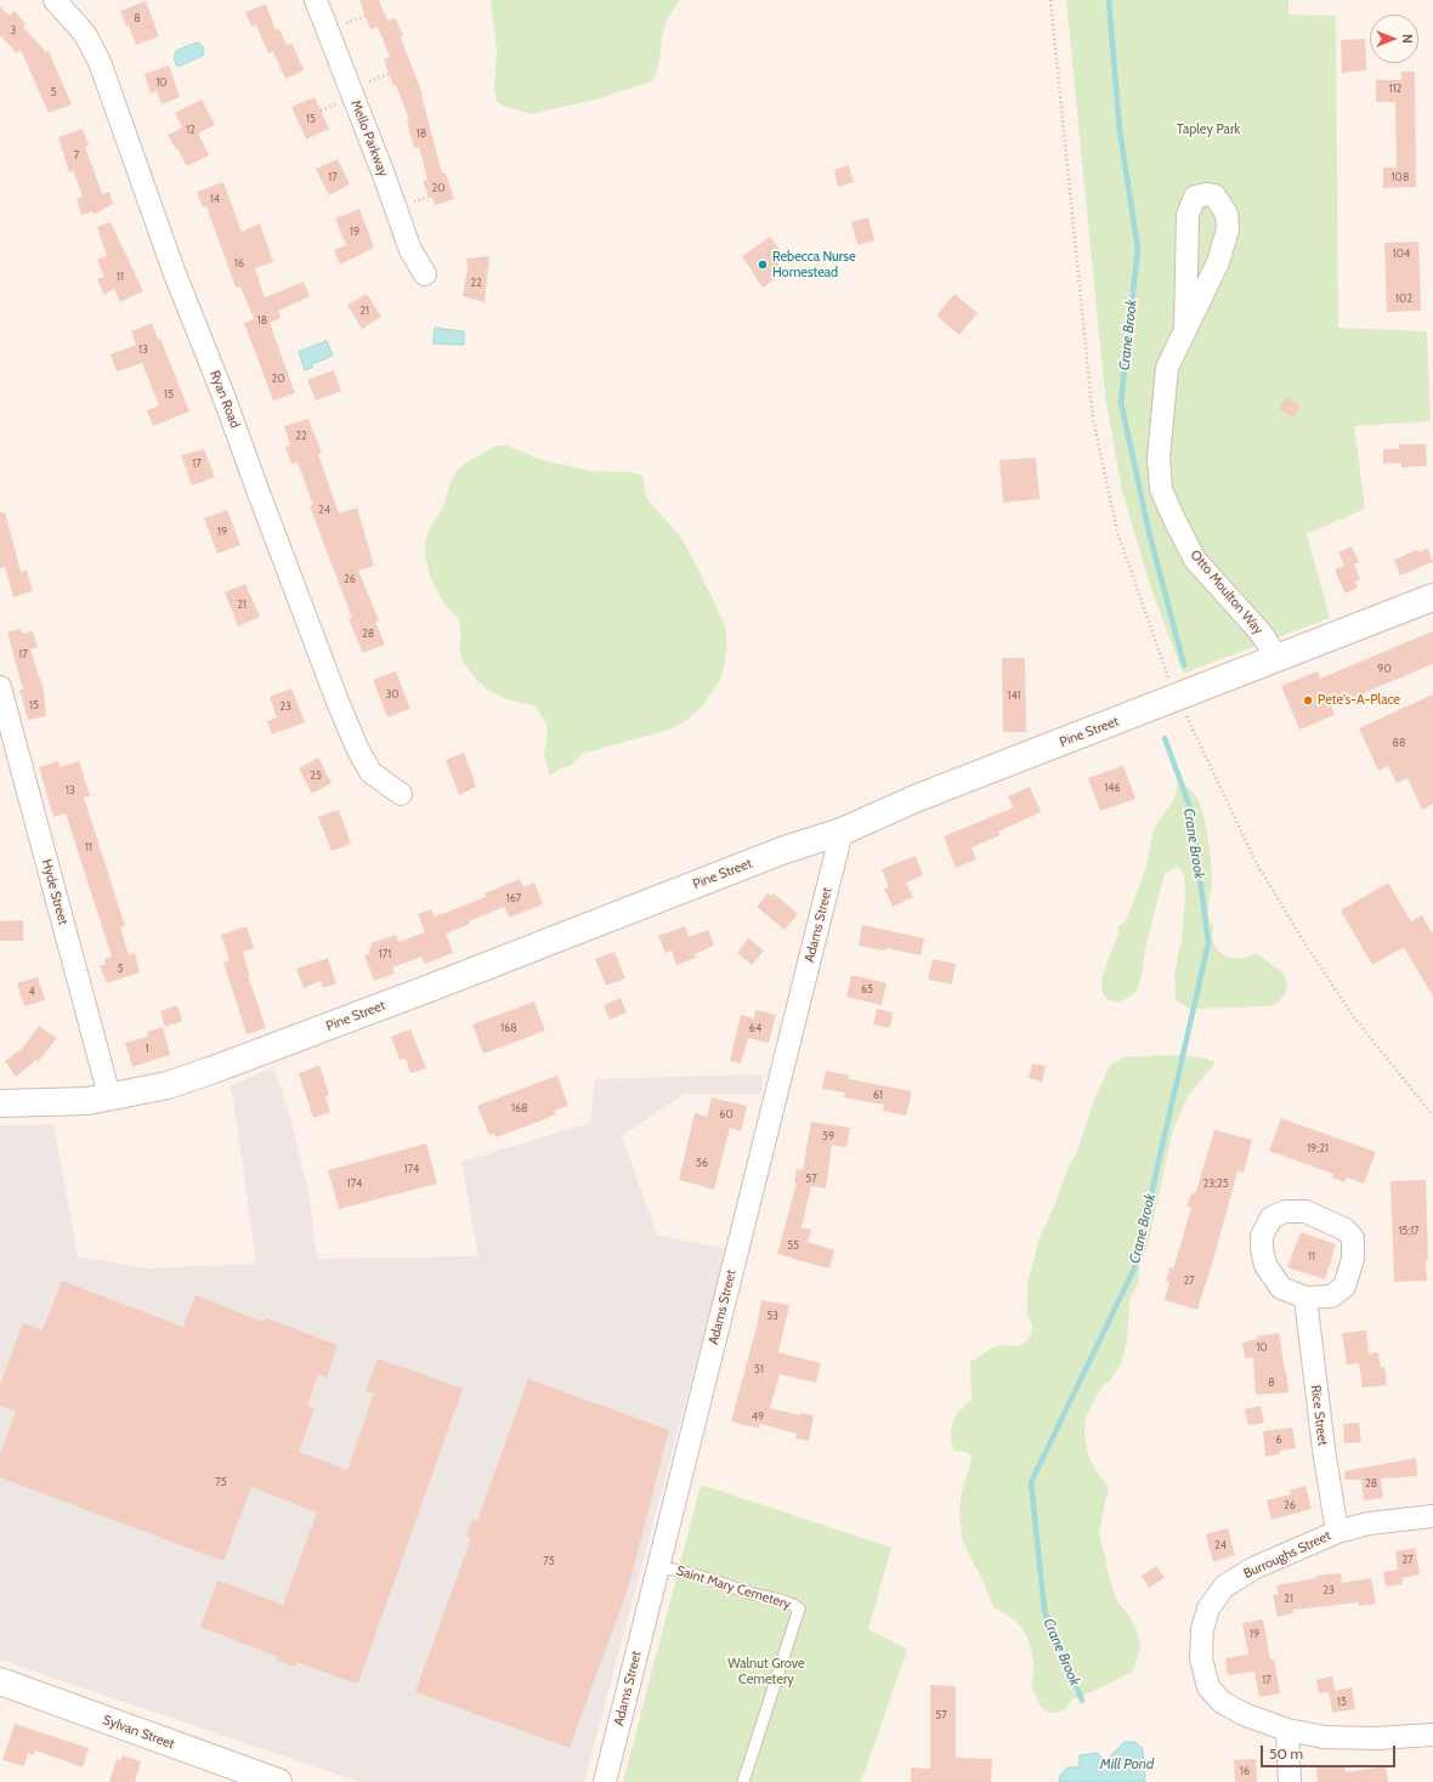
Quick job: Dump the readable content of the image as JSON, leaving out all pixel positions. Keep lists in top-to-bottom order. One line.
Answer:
{"streets":{"street":["Mello Parkway","Ryan Road","Otto Moulton Way","Pine Street","Hyde Street","Adams Street","Rice Street","Burroughs Street","Sylvan Street"],"lane":["Saint Mary Cemetery"]},"crossings":[["Otto Moulton Way","Pine Street"],["Pine Street","Hyde Street"],["Pine Street","Adams Street"],["Adams Street","Saint Mary Cemetery"],["Rice Street","Burroughs Street"]],"water":["Crane Brook","Mill Pond"],"parks":["Tapley Park","Walnut Grove Cemetery"],"places":["Rebecca Nurse Homestead","Pete's-A-Place"],"house_numbers":["8","3","10","112","5","15","12","18","7","17","108","20","14","19","104","16","11","22","102","21","18","13","20","15","22","17","24","19","26","21","28","17","90","30","141","15","23","88","25","146","13","11","167","171","5","65","4","168","64","1","61","168","60","59","19;21","56","174","57","174","23;25","15;17","55","11","27","53","10","51","8","49","6","75","28","26","24","27","75","23","21","19","17","15","57","16"],"scale_bar":"50 m","north":"right"}
